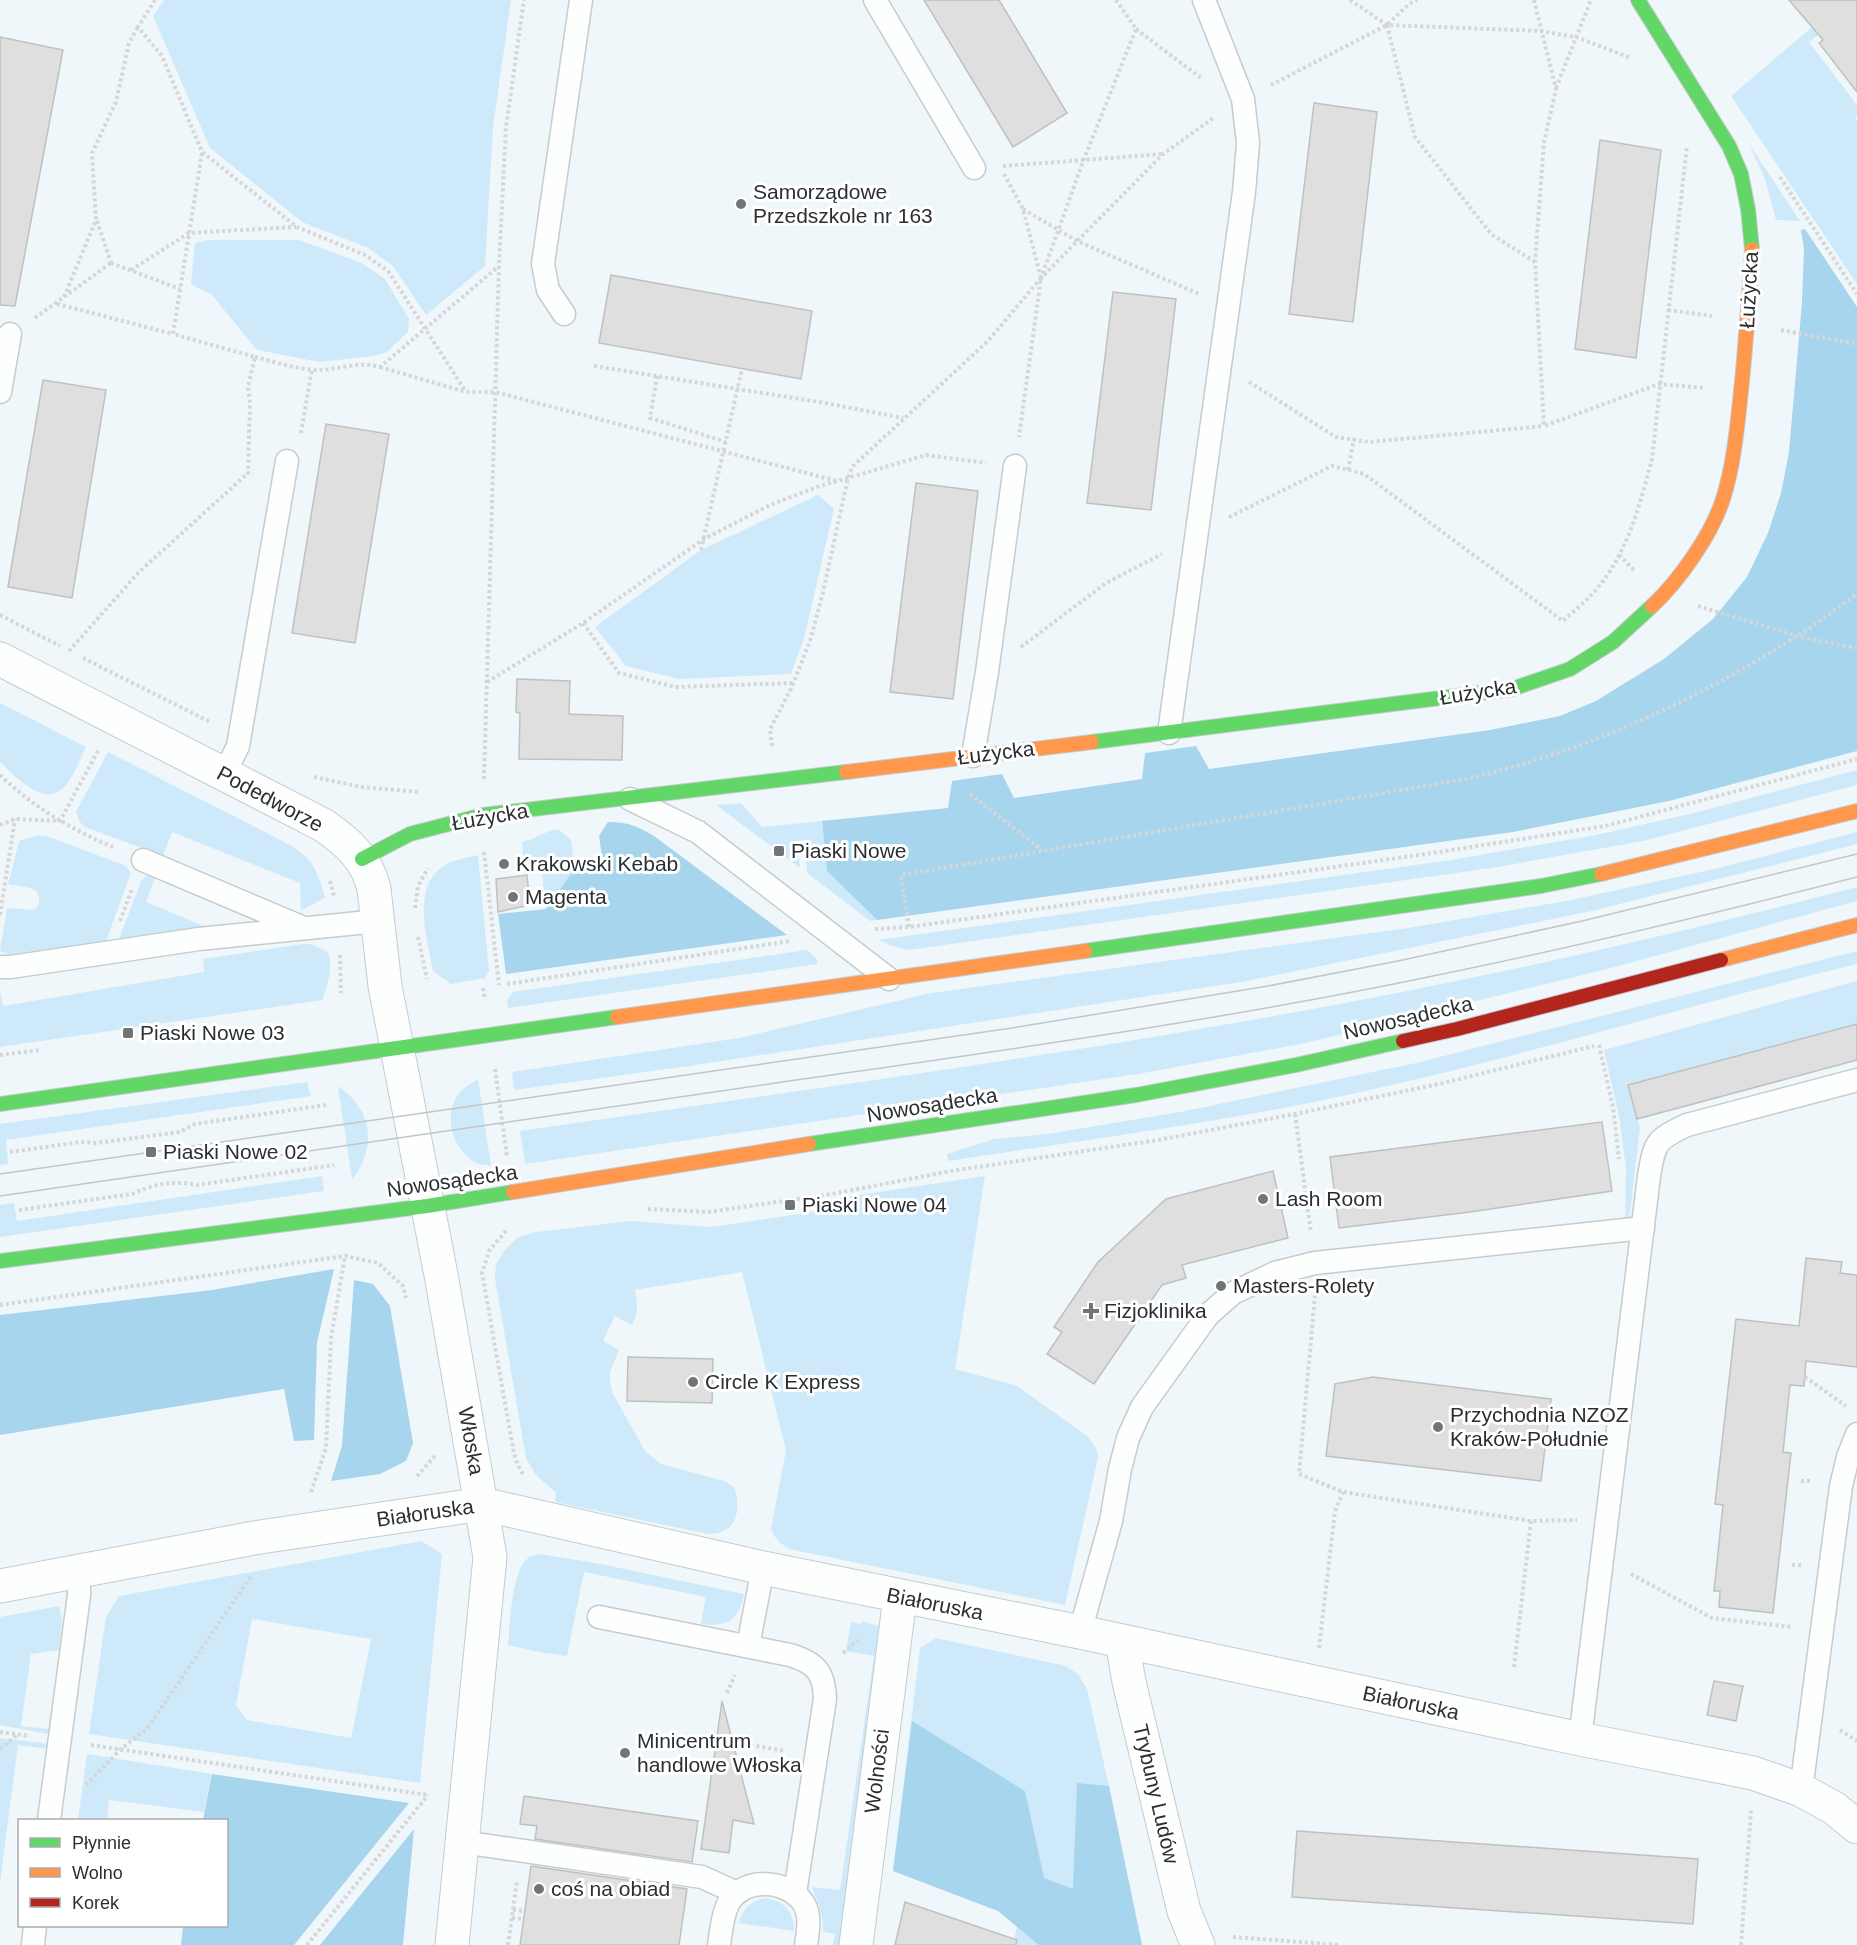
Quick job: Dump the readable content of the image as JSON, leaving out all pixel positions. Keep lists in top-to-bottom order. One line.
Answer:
{"streets":{"main road":["Łużycka","Nowosądecka"],"street":["Podedworze","Włoska","Białoruska","Wolności","Trybuny Ludów"]},"crossings":[["Łużycka","Podedworze"],["Podedworze","Włoska"],["Nowosądecka","Włoska"],["Włoska","Białoruska"],["Białoruska","Wolności"],["Białoruska","Trybuny Ludów"]],"places":{"other":["Samorządowe Przedszkole nr 163","Krakowski Kebab","Magenta","Lash Room","Masters-Rolety","Circle K Express","Przychodnia NZOZ Kraków-Południe","Minicentrum handlowe Włoska","coś na obiad"],"transit":["Piaski Nowe","Piaski Nowe 03","Piaski Nowe 02","Piaski Nowe 04"],"health":["Fizjoklinika"]},"legend":["Płynnie","Wolno","Korek"]}
